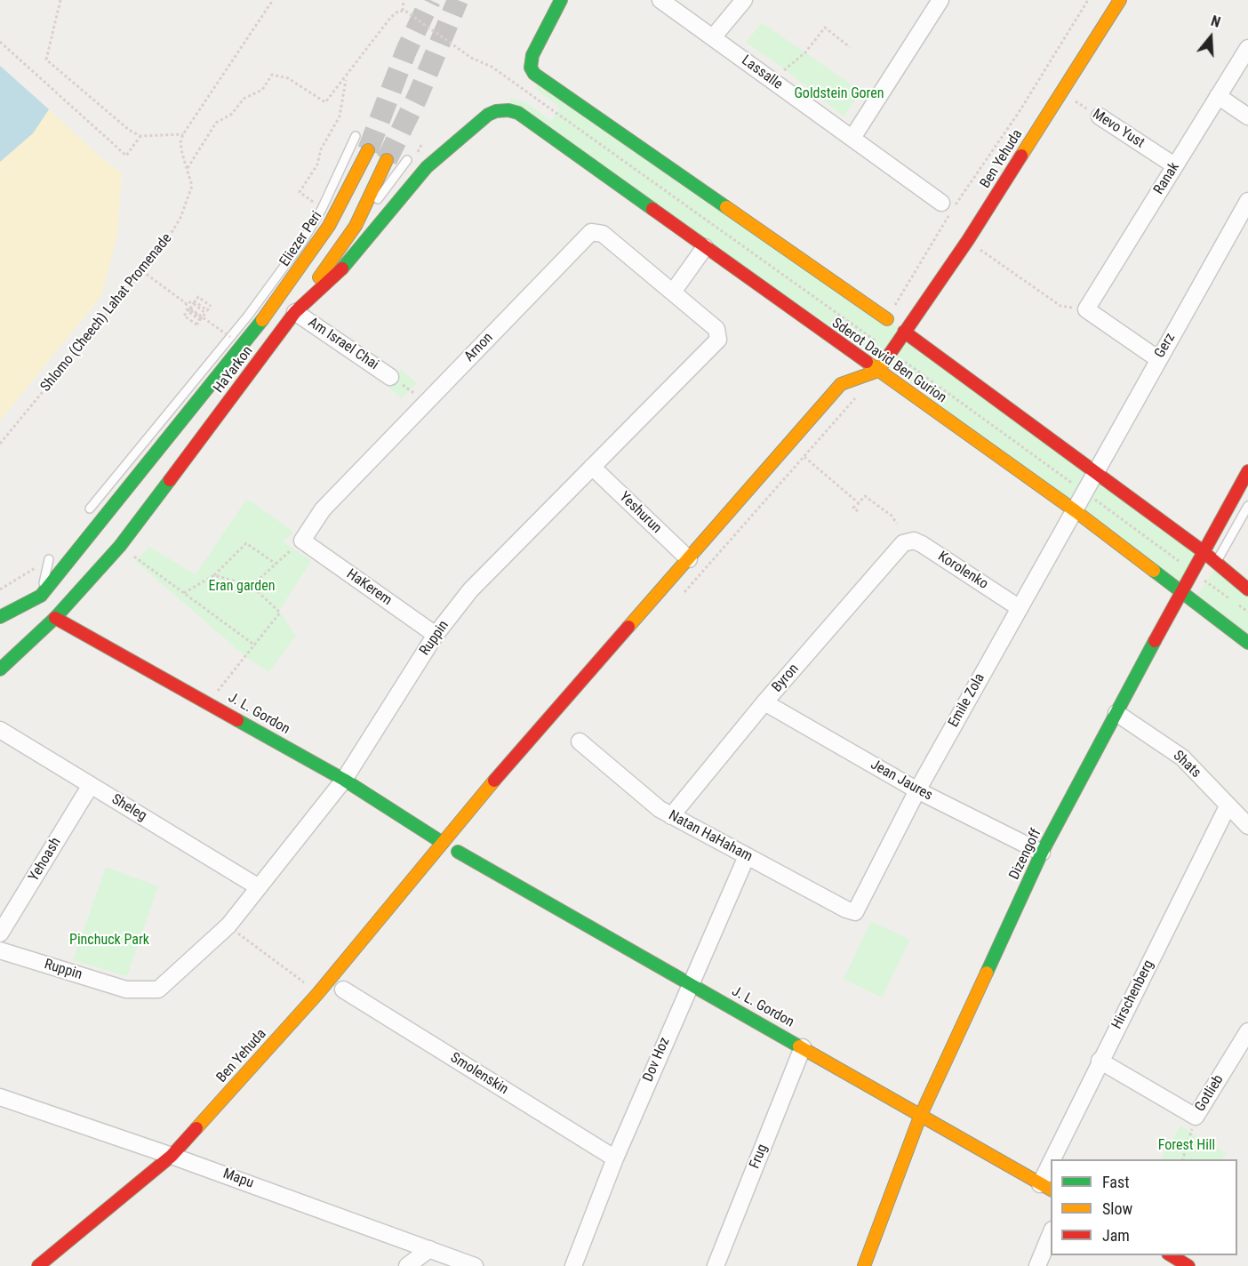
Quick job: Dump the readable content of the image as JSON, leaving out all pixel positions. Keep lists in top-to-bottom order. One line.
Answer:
{"streets":{"street":["Lassalle","Mevo Yust","Ben Yehuda","Ranak","Eliezer Peri","Am Israel Chai","Gerz","Arnon","Sderot David Ben Gurion","HaYarkon","Yeshurun","Korolenko","HaKerem","Ruppin","Byron","Emile Zola","J. L. Gordon","Shats","Jean Jaures","Sheleg","Natan HaHaham","Dizengoff","Yehoash","Hirschenberg","Dov Hoz","Smolenskin","Gotlieb","Frug","Mapu"],"path":["Shlomo (Cheech) Lahat Promenade"]},"crossings":[["Mevo Yust","Ben Yehuda"],["Mevo Yust","Ranak"],["Ben Yehuda","Sderot David Ben Gurion"],["Ben Yehuda","Yeshurun"],["Ben Yehuda","J. L. Gordon"],["Ben Yehuda","Mapu"],["Eliezer Peri","HaYarkon"],["Am Israel Chai","HaYarkon"],["Gerz","Sderot David Ben Gurion"],["Gerz","Emile Zola"],["Arnon","HaKerem"],["Arnon","Ruppin"],["Sderot David Ben Gurion","HaYarkon"],["Sderot David Ben Gurion","Emile Zola"],["Sderot David Ben Gurion","Dizengoff"],["HaYarkon","J. L. Gordon"],["Yeshurun","Ruppin"],["Korolenko","Byron"],["Korolenko","Emile Zola"],["HaKerem","Ruppin"],["Ruppin","J. L. Gordon"],["Ruppin","Sheleg"],["Byron","Jean Jaures"],["Byron","Natan HaHaham"],["Emile Zola","Jean Jaures"],["Emile Zola","Natan HaHaham"],["J. L. Gordon","Dizengoff"],["J. L. Gordon","Dov Hoz"],["J. L. Gordon","Frug"],["Shats","Dizengoff"],["Shats","Hirschenberg"],["Jean Jaures","Dizengoff"],["Sheleg","Yehoash"],["Natan HaHaham","Dov Hoz"],["Hirschenberg","Gotlieb"],["Dov Hoz","Smolenskin"]],"parks":["Goldstein Goren","Eran garden","Pinchuck Park","Forest Hill"],"legend":["Fast","Slow","Jam"],"north":"top"}
